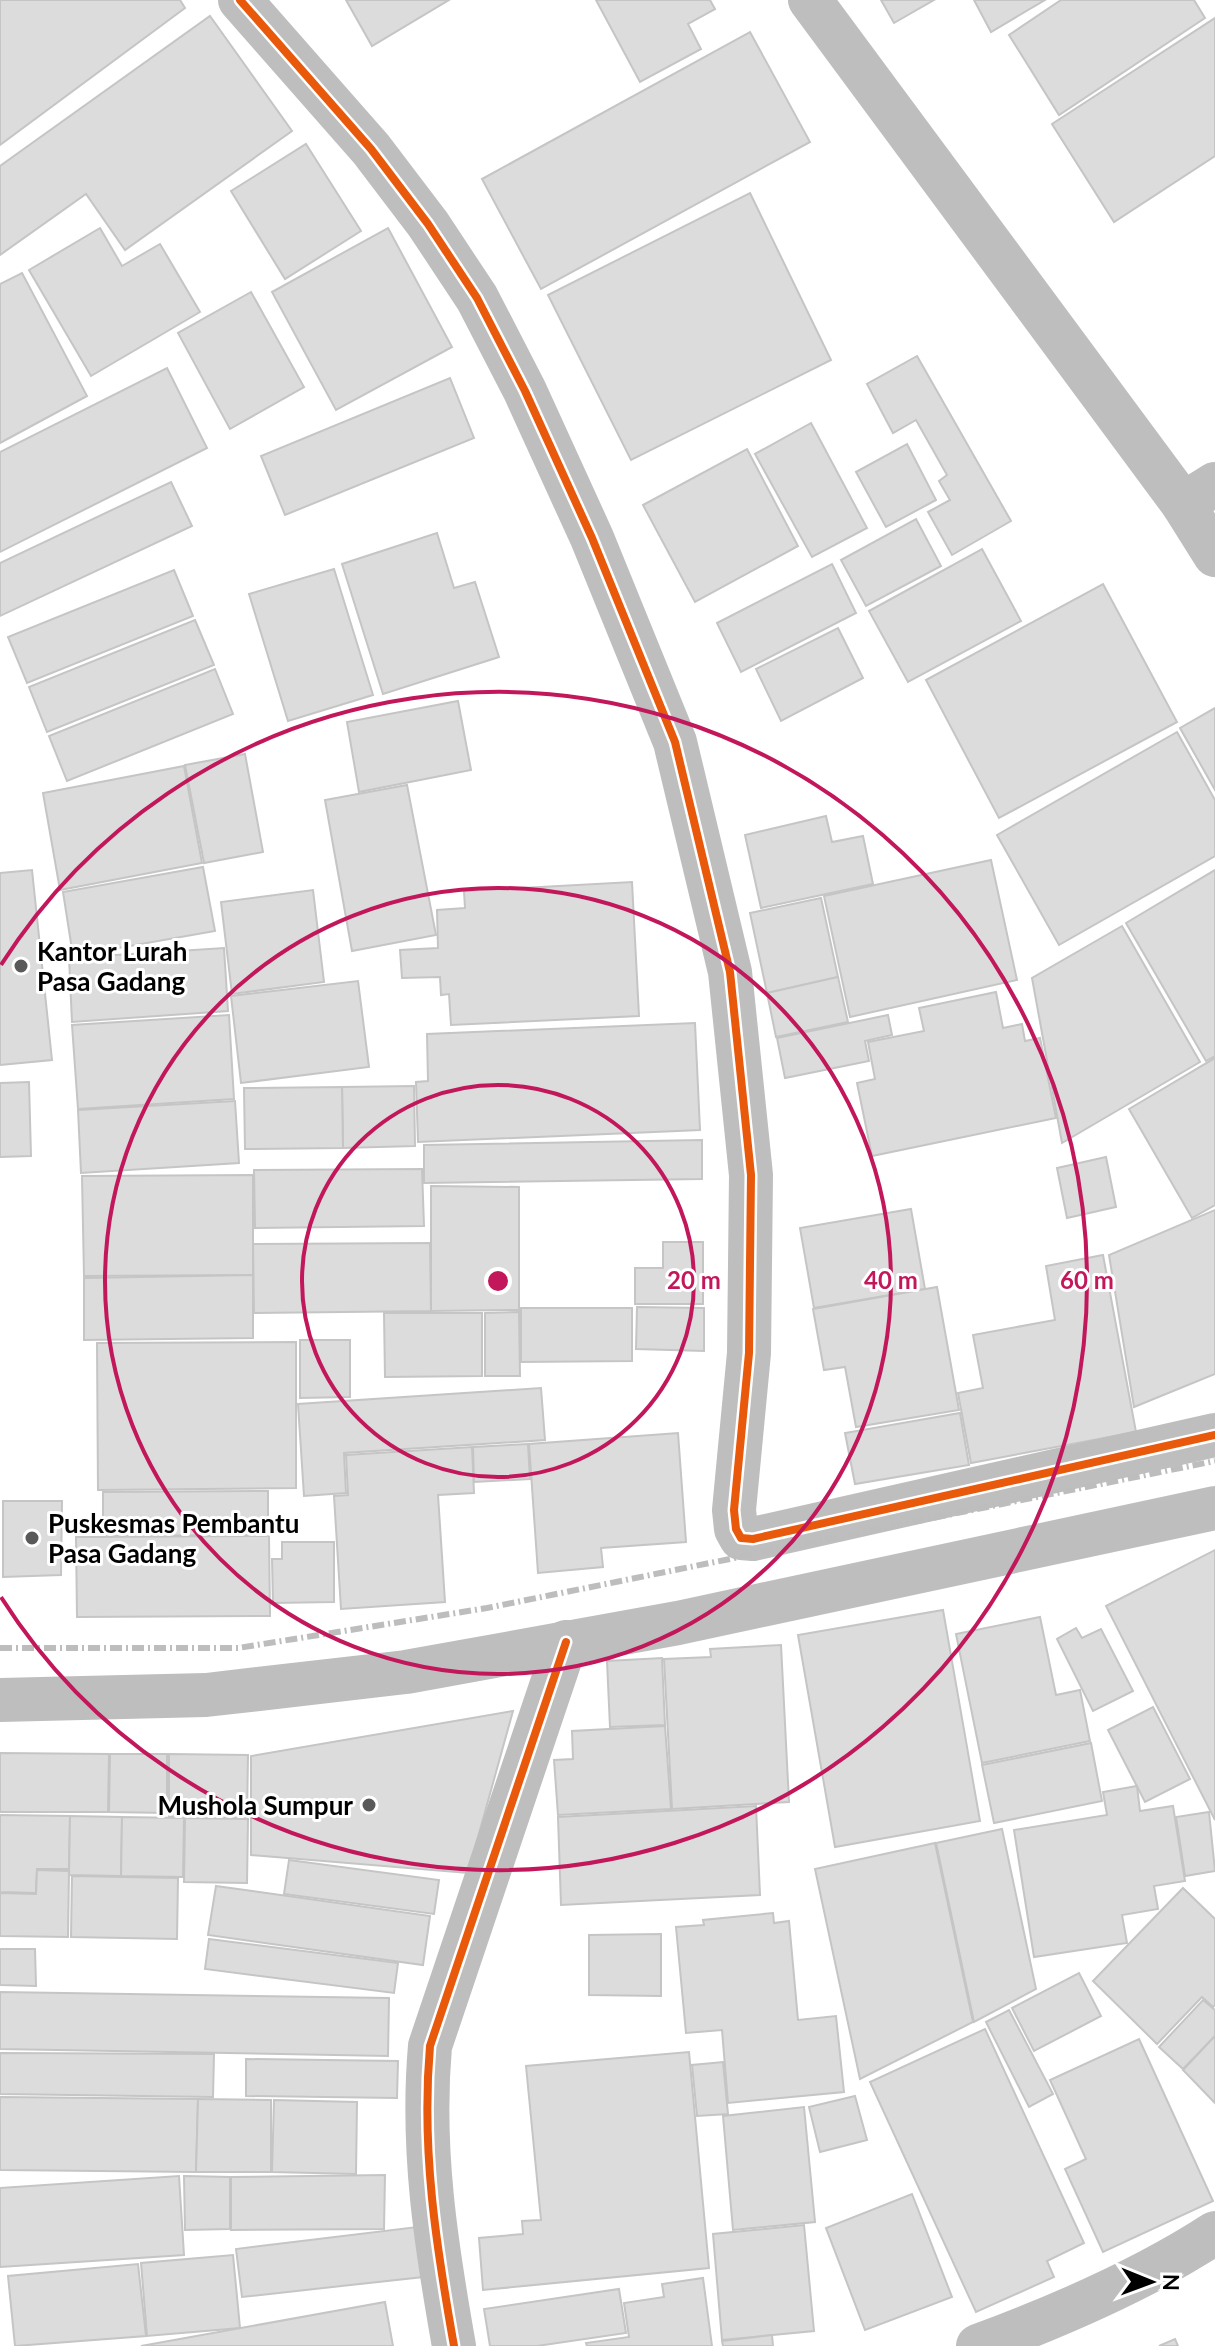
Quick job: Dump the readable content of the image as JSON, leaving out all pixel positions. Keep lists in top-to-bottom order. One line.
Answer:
{"places":["Kantor Lurah Pasa Gadang","Puskesmas Pembantu Pasa Gadang","Mushola Sumpur"],"north":"right","rings":["20 m","40 m","60 m"]}
